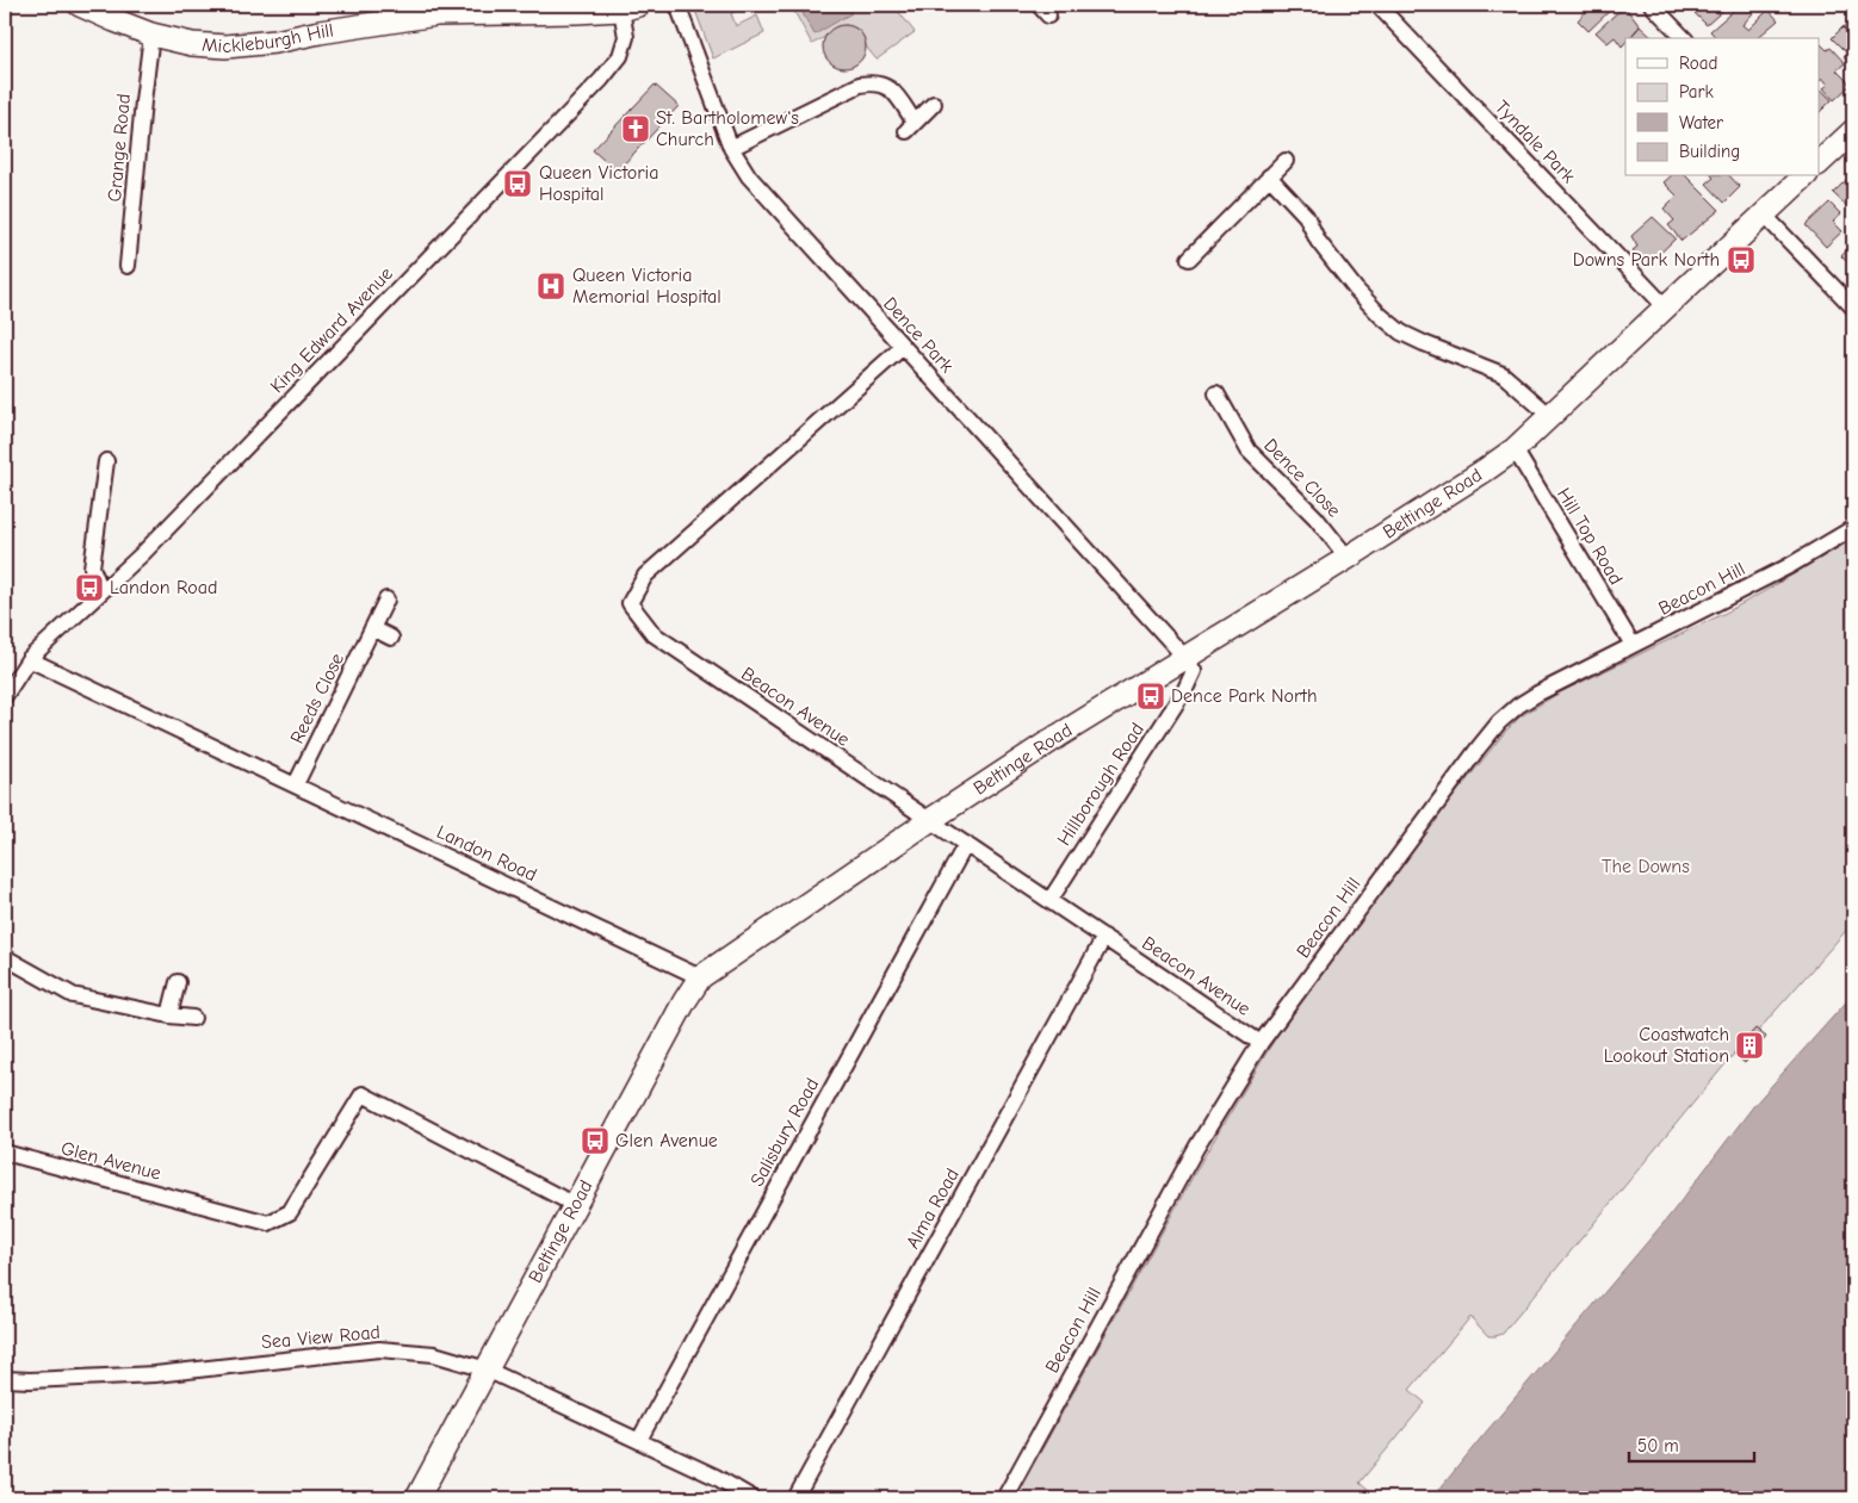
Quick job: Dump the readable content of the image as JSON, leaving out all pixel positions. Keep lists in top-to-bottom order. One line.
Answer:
{"streets":{"street":["Mickleburgh Hill","Tyndale Park","Grange Road","King Edward Avenue","Dence Park","Dence Close","Beltinge Road","Hill Top Road","Beacon Hill","Reeds Close","Beacon Avenue","Hillborough Road","Landon Road","Salisbury Road","Glen Avenue","Alma Road","Sea View Road"]},"crossings":[["Mickleburgh Hill","Grange Road"],["Mickleburgh Hill","King Edward Avenue"],["Tyndale Park","Beltinge Road"],["King Edward Avenue","Landon Road"],["Dence Park","Beltinge Road"],["Dence Park","Beacon Avenue"],["Dence Park","Hillborough Road"],["Dence Close","Beltinge Road"],["Beltinge Road","Hill Top Road"],["Beltinge Road","Beacon Avenue"],["Beltinge Road","Hillborough Road"],["Beltinge Road","Landon Road"],["Beltinge Road","Glen Avenue"],["Beltinge Road","Sea View Road"],["Hill Top Road","Beacon Hill"],["Beacon Hill","Beacon Avenue"],["Reeds Close","Landon Road"],["Beacon Avenue","Hillborough Road"],["Beacon Avenue","Salisbury Road"],["Beacon Avenue","Alma Road"],["Salisbury Road","Sea View Road"]],"parks":["The Downs"],"places":{"church":["St. Bartholomew's Church"],"bus stop":["Queen Victoria Hospital","Downs Park North","Landon Road","Dence Park North","Glen Avenue"],"hospital":["Queen Victoria Memorial Hospital"],"building":["Coastwatch Lookout Station"]},"legend":["Road","Park","Water","Building"],"scale_bar":"50 m"}
